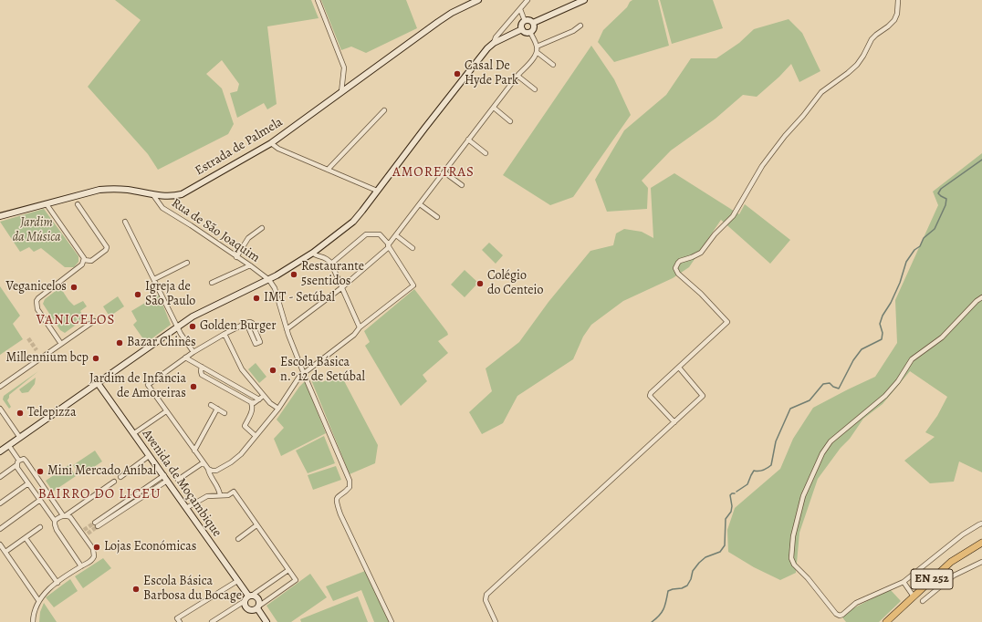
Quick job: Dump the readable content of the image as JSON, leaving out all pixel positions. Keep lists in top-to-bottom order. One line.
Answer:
{"streets":{"main road":["EN 252"],"street":["Estrada de Palmela","Rua de São Joaquim","Avenida de Moçambique"]},"crossings":[["Estrada de Palmela","Rua de São Joaquim"]],"districts":["AMOREIRAS","VANICELOS","BAIRRO DO LICEU"],"parks":["Jardim da Música"],"places":["Casal De Hyde Park","Restaurante 5sentidos","Colégio do Centeio","Veganicelos","Igreja de São Paulo","IMT - Setúbal","Golden Burger","Bazar Chinês","Millennium bcp","Escola Básica n.º 12 de Setúbal","Jardim de Infância de Amoreiras","Telepizza","Mini Mercado Aníbal","Lojas Económicas","Escola Básica Barbosa du Bocage"]}
